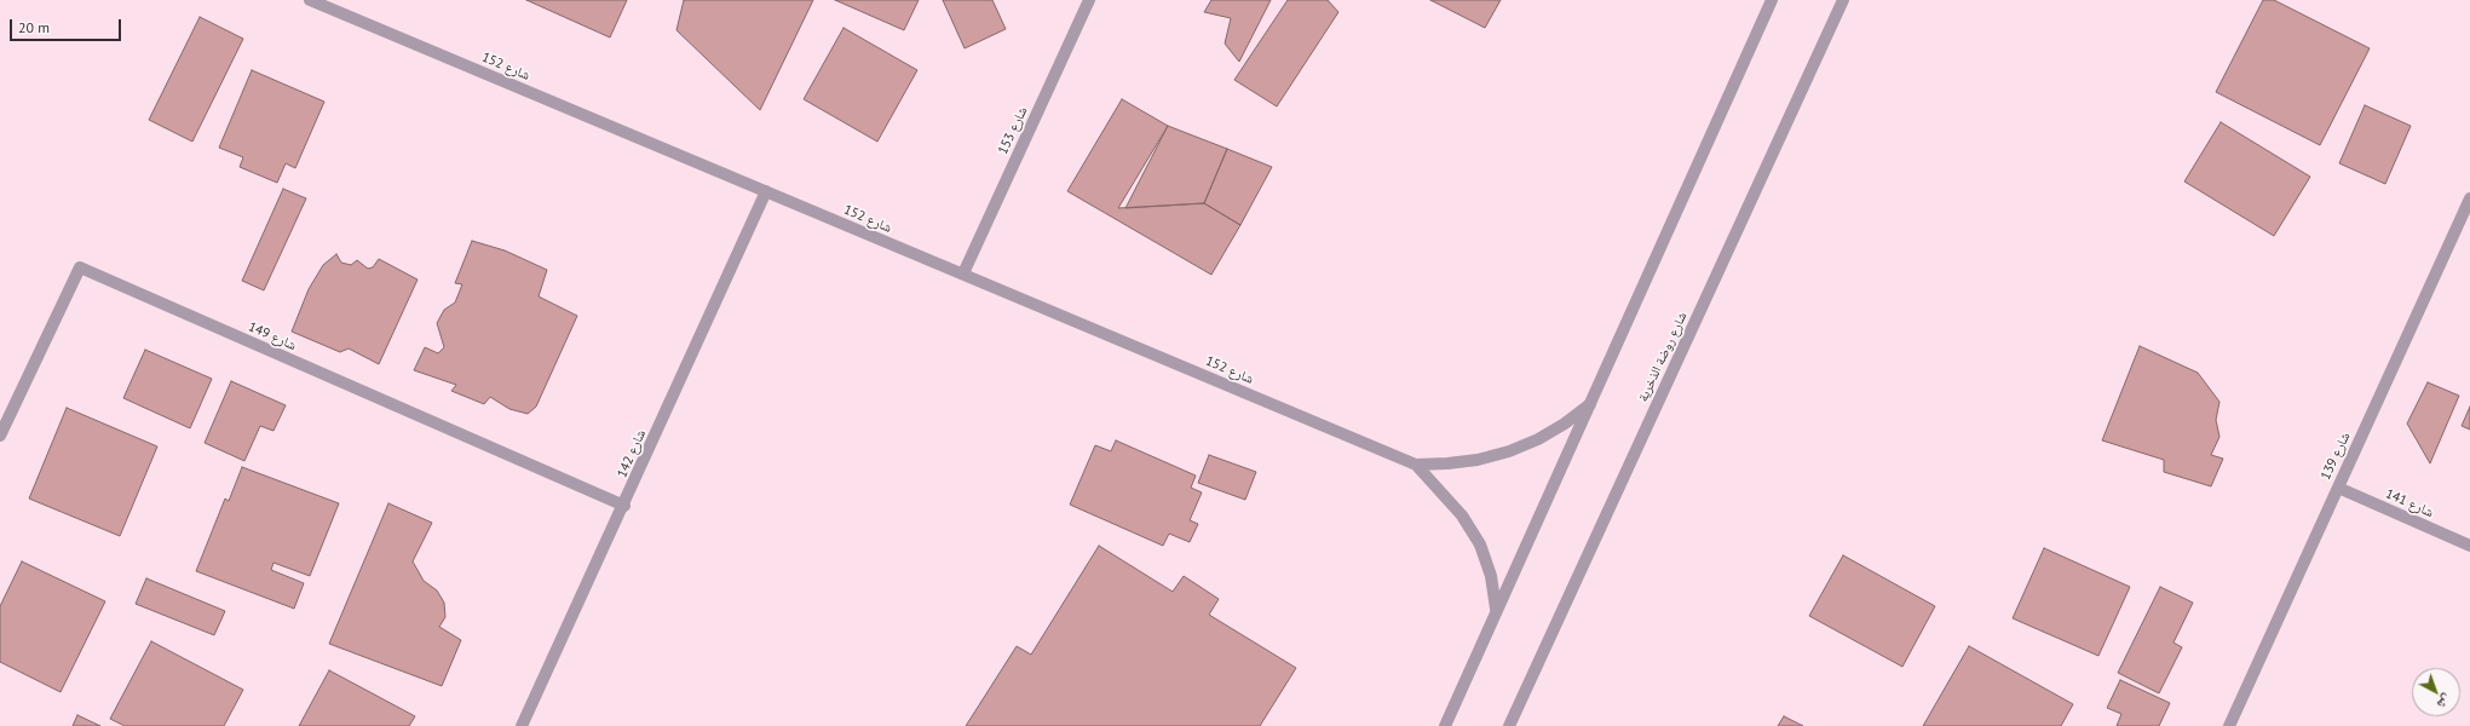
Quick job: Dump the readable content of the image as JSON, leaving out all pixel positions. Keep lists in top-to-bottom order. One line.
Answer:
{"streets":{"street":["شارع 152","شارع 153","شارع 149","شارع روضة الذخرية","شارع 142","شارع 139","شارع 141"]},"crossings":[["شارع 152","شارع 153"],["شارع 152","شارع 142"],["شارع 149","شارع 142"],["شارع 139","شارع 141"]],"scale_bar":"20 m","north":"bottom right"}
